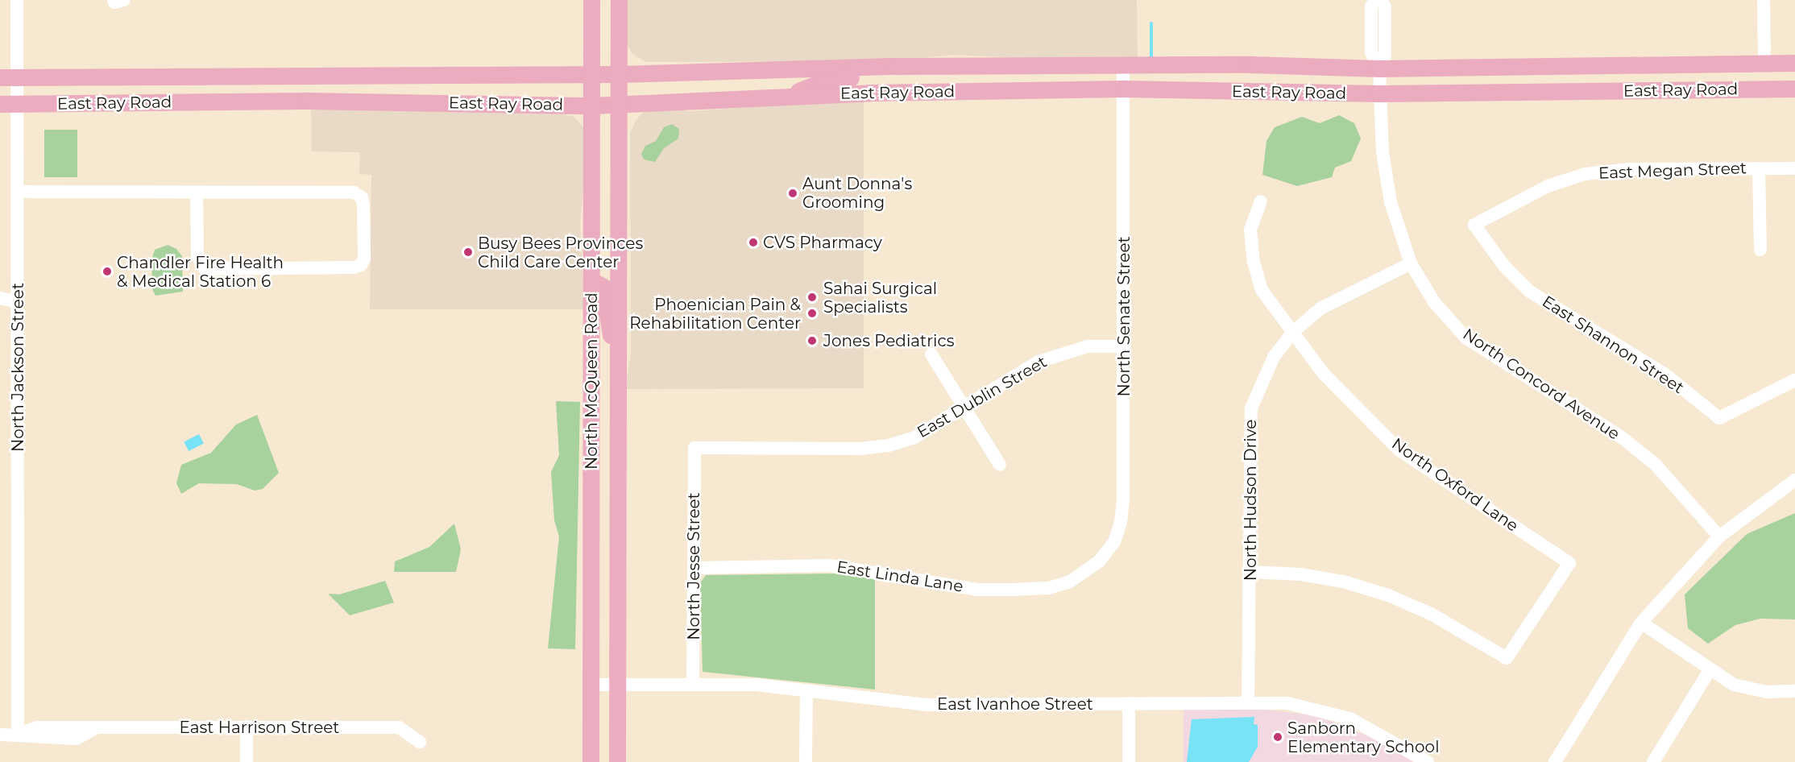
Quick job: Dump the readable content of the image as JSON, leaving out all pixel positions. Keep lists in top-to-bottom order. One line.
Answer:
{"streets":{"main road":["East Ray Road","North McQueen Road"],"street":["East Megan Street","North Senate Street","East Shannon Street","North Jackson Street","North Concord Avenue","East Dublin Street","North Oxford Lane","North Hudson Drive","North Jesse Street","East Linda Lane","East Ivanhoe Street","East Harrison Street"]},"crossings":[["East Ray Road","North Senate Street"],["East Ray Road","North Jackson Street"],["East Ray Road","North McQueen Road"],["East Ray Road","North Concord Avenue"],["East Megan Street","East Shannon Street"],["North Senate Street","East Dublin Street"],["North Senate Street","East Linda Lane"],["North Jackson Street","East Harrison Street"],["North McQueen Road","East Ivanhoe Street"],["North Concord Avenue","North Hudson Drive"],["East Dublin Street","North Jesse Street"],["North Oxford Lane","North Hudson Drive"],["North Hudson Drive","East Ivanhoe Street"],["North Jesse Street","East Linda Lane"],["North Jesse Street","East Ivanhoe Street"]],"places":["Aunt Donna's Grooming","CVS Pharmacy","Busy Bees Provinces Child Care Center","Chandler Fire Health & Medical Station 6","Sahai Surgical Specialists","Phoenician Pain & Rehabilitation Center","Jones Pediatrics","Sanborn Elementary School"]}
